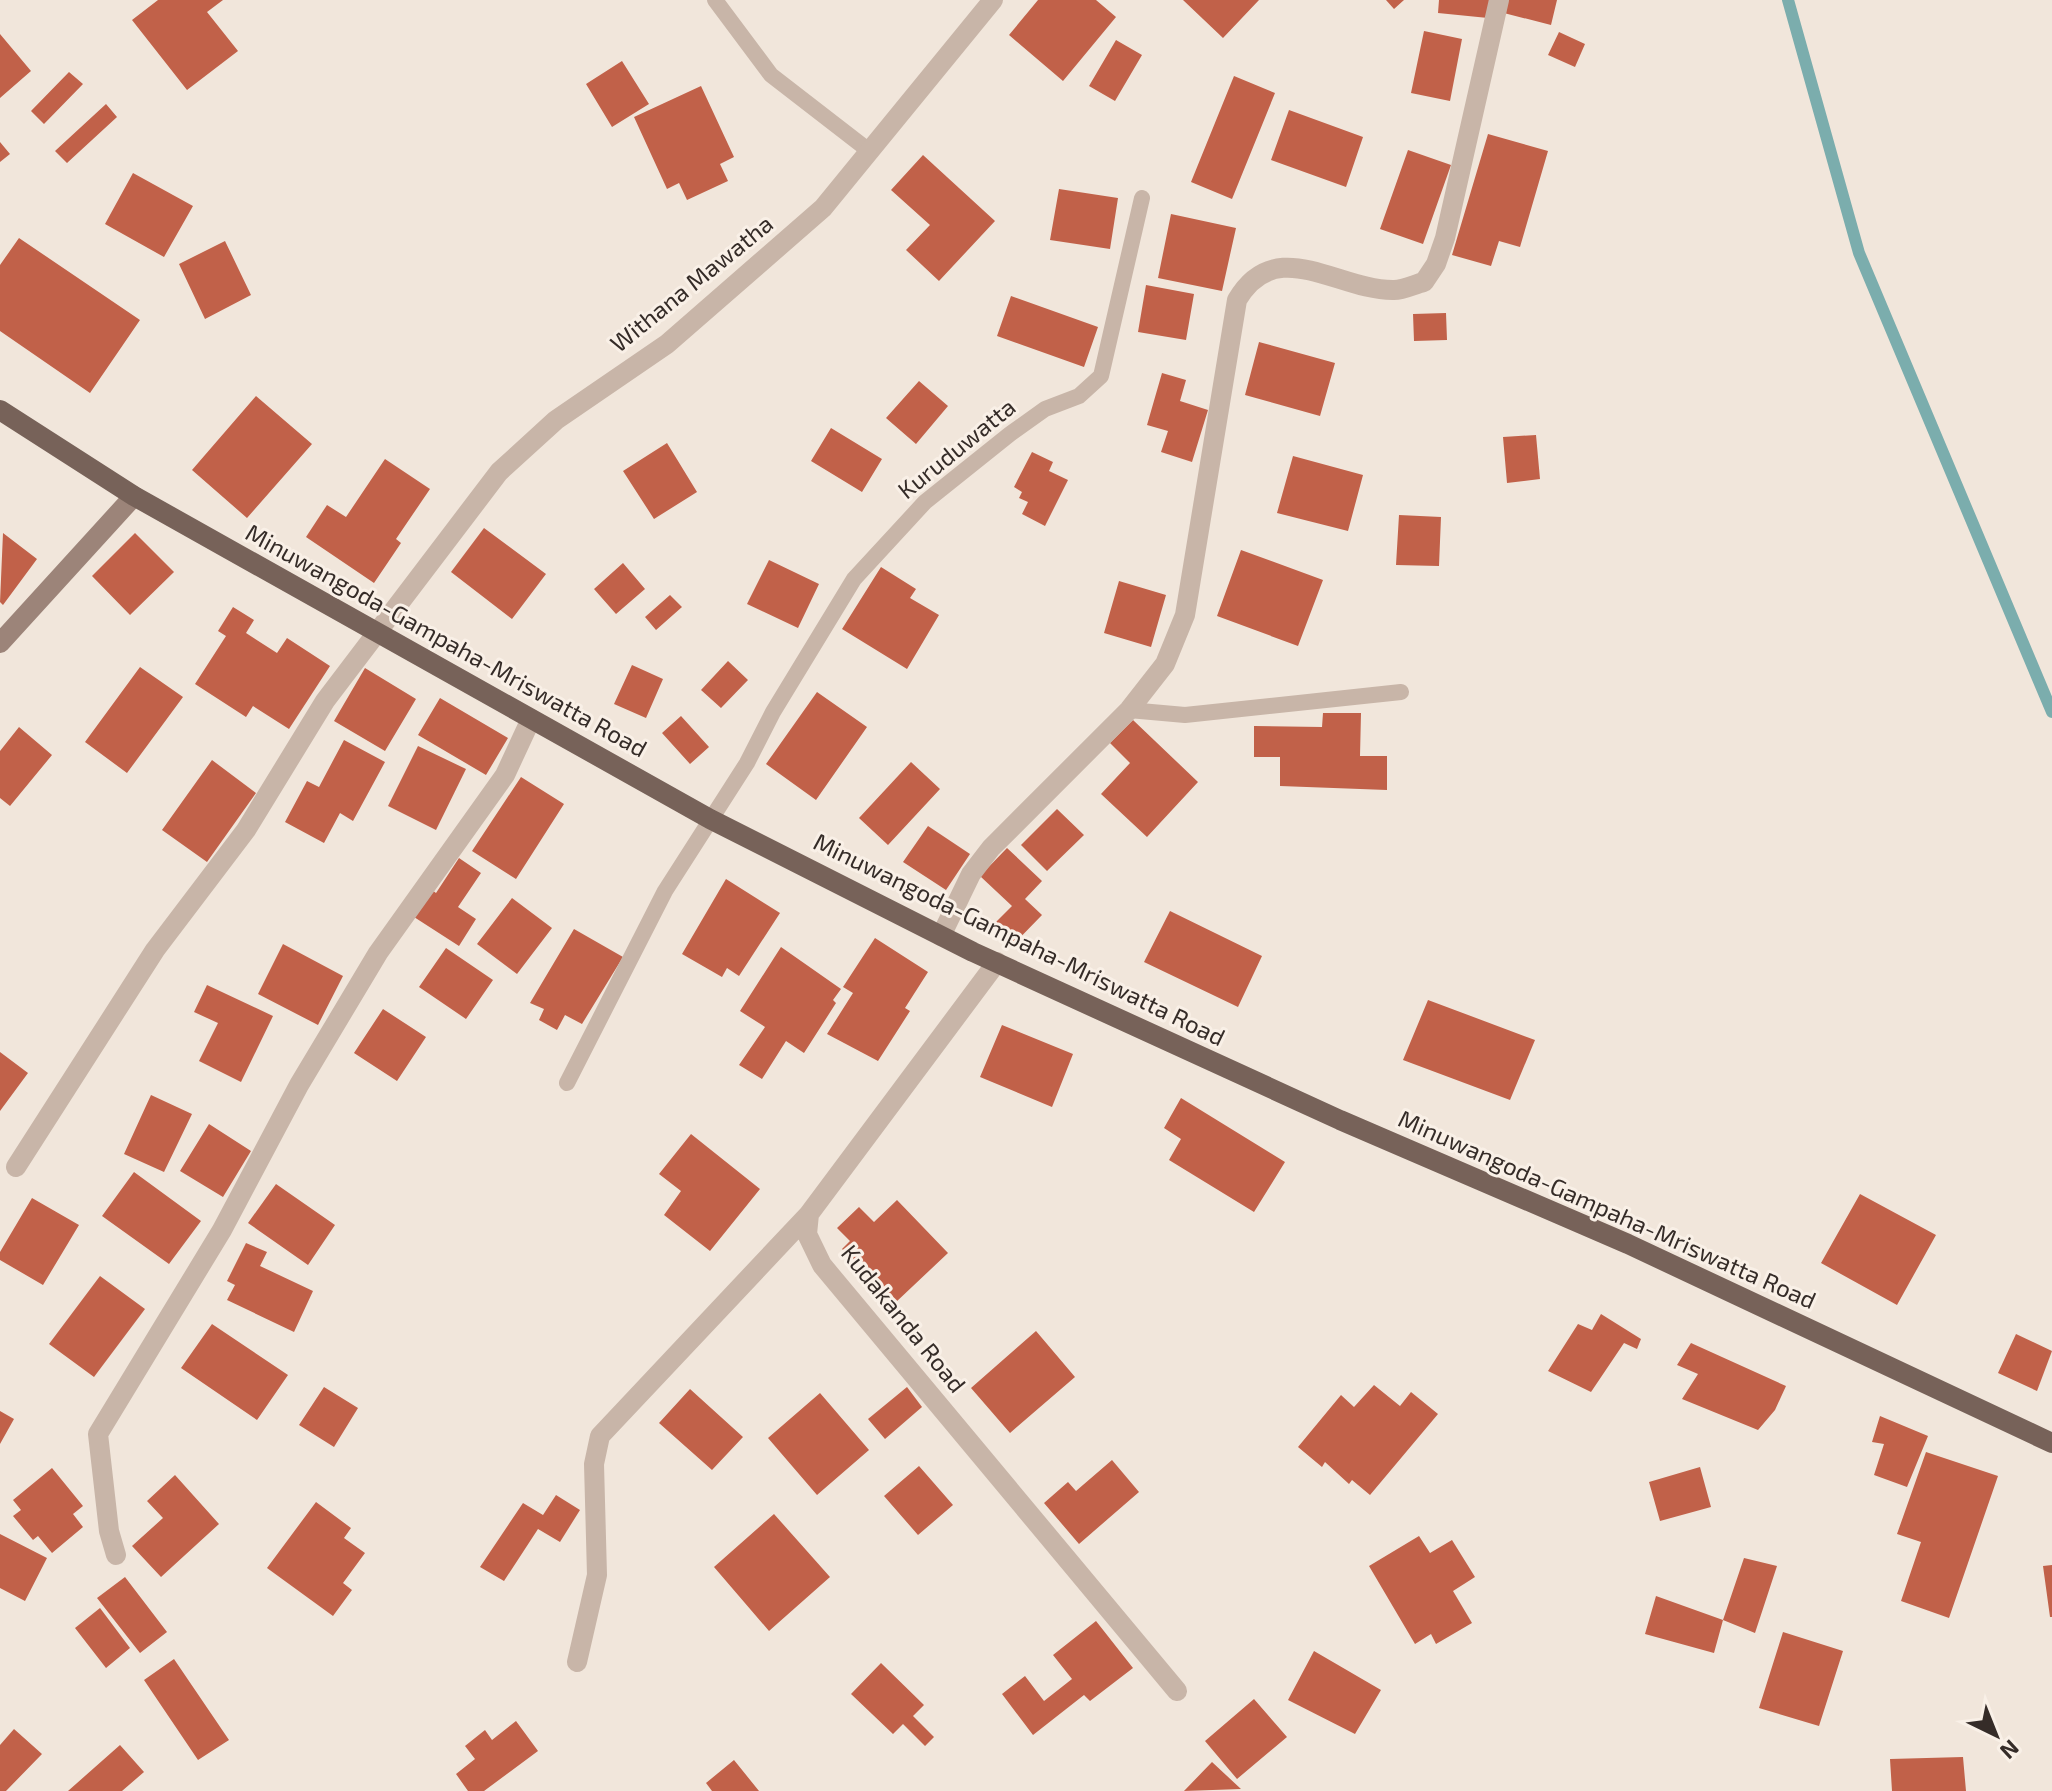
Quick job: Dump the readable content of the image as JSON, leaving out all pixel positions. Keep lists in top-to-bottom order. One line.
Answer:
{"streets":{"main road":["Minuwangoda-Gampaha-Mriswatta Road"],"street":["Withana Mawatha","Kudakanda Road"],"lane":["Kuruduwatta"]},"crossings":[["Withana Mawatha","Minuwangoda-Gampaha-Mriswatta Road"],["Kuruduwatta","Minuwangoda-Gampaha-Mriswatta Road"]],"north":"bottom right"}
